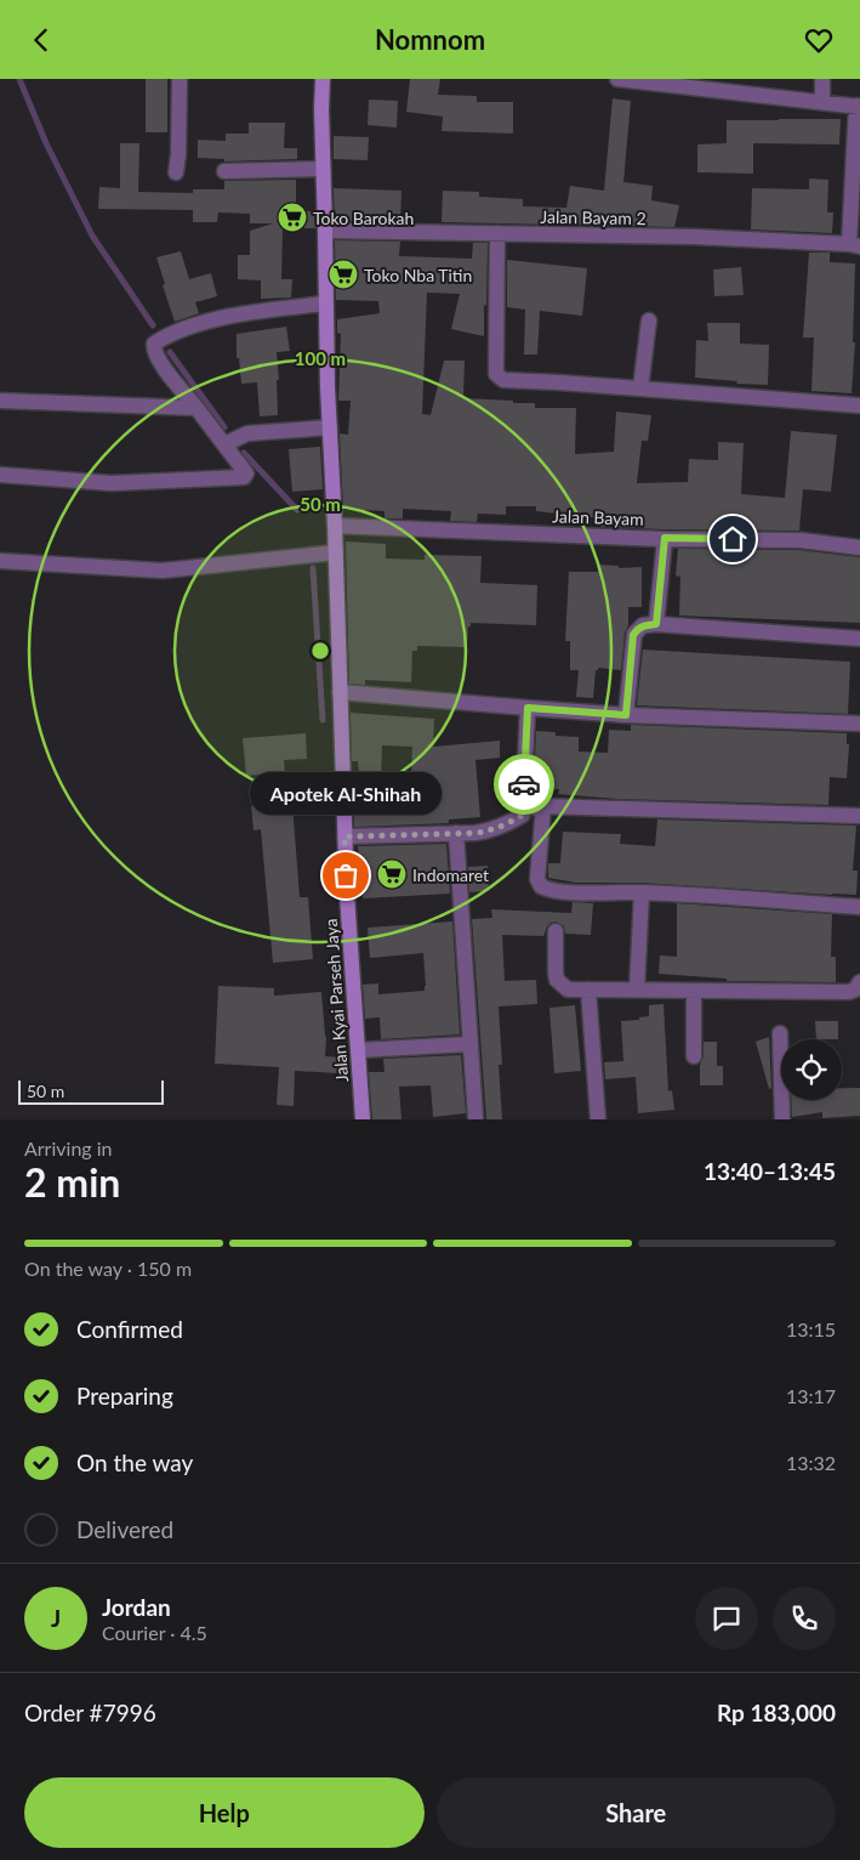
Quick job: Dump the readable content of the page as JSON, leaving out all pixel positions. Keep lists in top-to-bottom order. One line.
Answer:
{"streets":{"main road":["Jalan Kyai Parseh Jaya"],"street":["Jalan Bayam 2","Jalan Bayam"]},"crossings":[["Jalan Bayam 2","Jalan Kyai Parseh Jaya"],["Jalan Bayam","Jalan Kyai Parseh Jaya"]],"places":{"supermarket":["Toko Barokah","Toko Nba Titin","Indomaret"],"other":["Apotek Al-Shihah"]},"scale_bar":"50 m","page":{"header":"Nomnom","bubble":"Apotek Al-Shihah","scale":"50 m","heading":["2 min","Arriving in","13:40–13:45"],"panel":["Jordan","Courier · 4.5","Order #7996","Rp 183,000"],"bar":"On the way · 150 m","list":[["Confirmed","13:15"],["Preparing","13:17"],["On the way","13:32"],"Delivered"],"round":"J","buttons":["Help","Share"]},"rings":["100 m","50 m"]}
